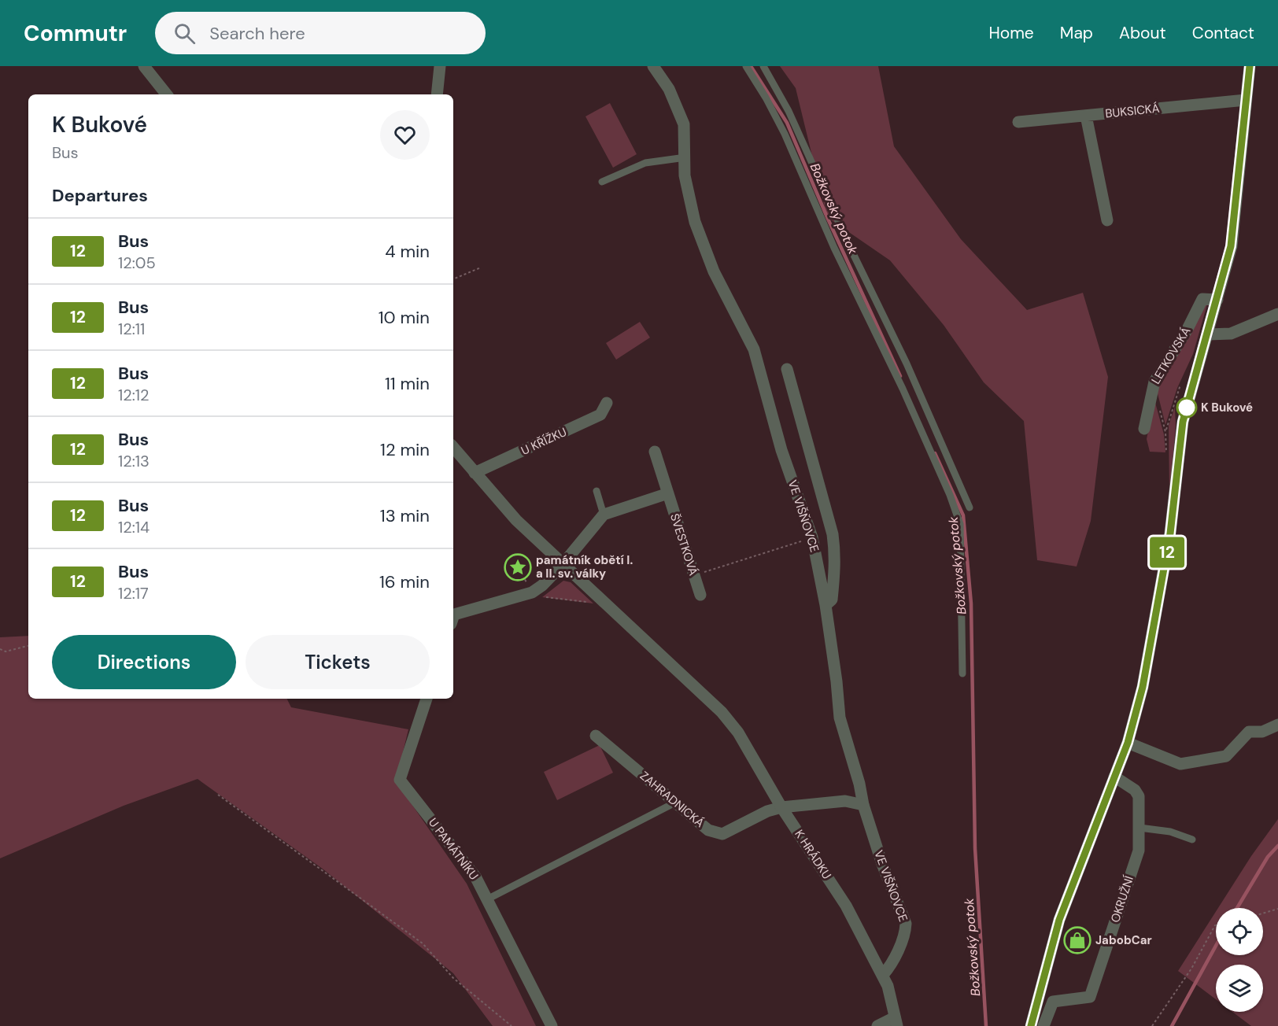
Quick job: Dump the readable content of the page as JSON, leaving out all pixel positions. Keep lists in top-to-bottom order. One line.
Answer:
{"streets":{"street":["BUKSICKÁ","LETKOVSKÁ","U KŘÍŽKU","VE VIŠŇOVCE","ŠVESTKOVÁ","ZAHRADNICKÁ","U PAMÁTNÍKU","K HRÁDKU","OKRUŽNÍ"]},"crossings":[["BUKSICKÁ","LETKOVSKÁ"],["LETKOVSKÁ","OKRUŽNÍ"],["U KŘÍŽKU","K HRÁDKU"],["VE VIŠŇOVCE","K HRÁDKU"],["ZAHRADNICKÁ","K HRÁDKU"]],"water":["Božkovský potok"],"places":{"other":["K Bukové"],"place":["památník obětí I. a II. sv. války"],"shop":["JabobCar"]},"lines":["bus line 12"],"page":{"header":"Commutr","search":"Search here","nav":["Home","Map","About","Contact"],"on_map":"12","heading":[["K Bukové","Bus"],"Departures"],"list":[{"mark":"12","name":"Bus","note":"12:05","value":"4 min"},{"mark":"12","name":"Bus","note":"12:11","value":"10 min"},{"mark":"12","name":"Bus","note":"12:12","value":"11 min"},{"mark":"12","name":"Bus","note":"12:13","value":"12 min"},{"mark":"12","name":"Bus","note":"12:14","value":"13 min"},{"mark":"12","name":"Bus","note":"12:17","value":"16 min"}],"buttons":["Directions","Tickets"]}}
